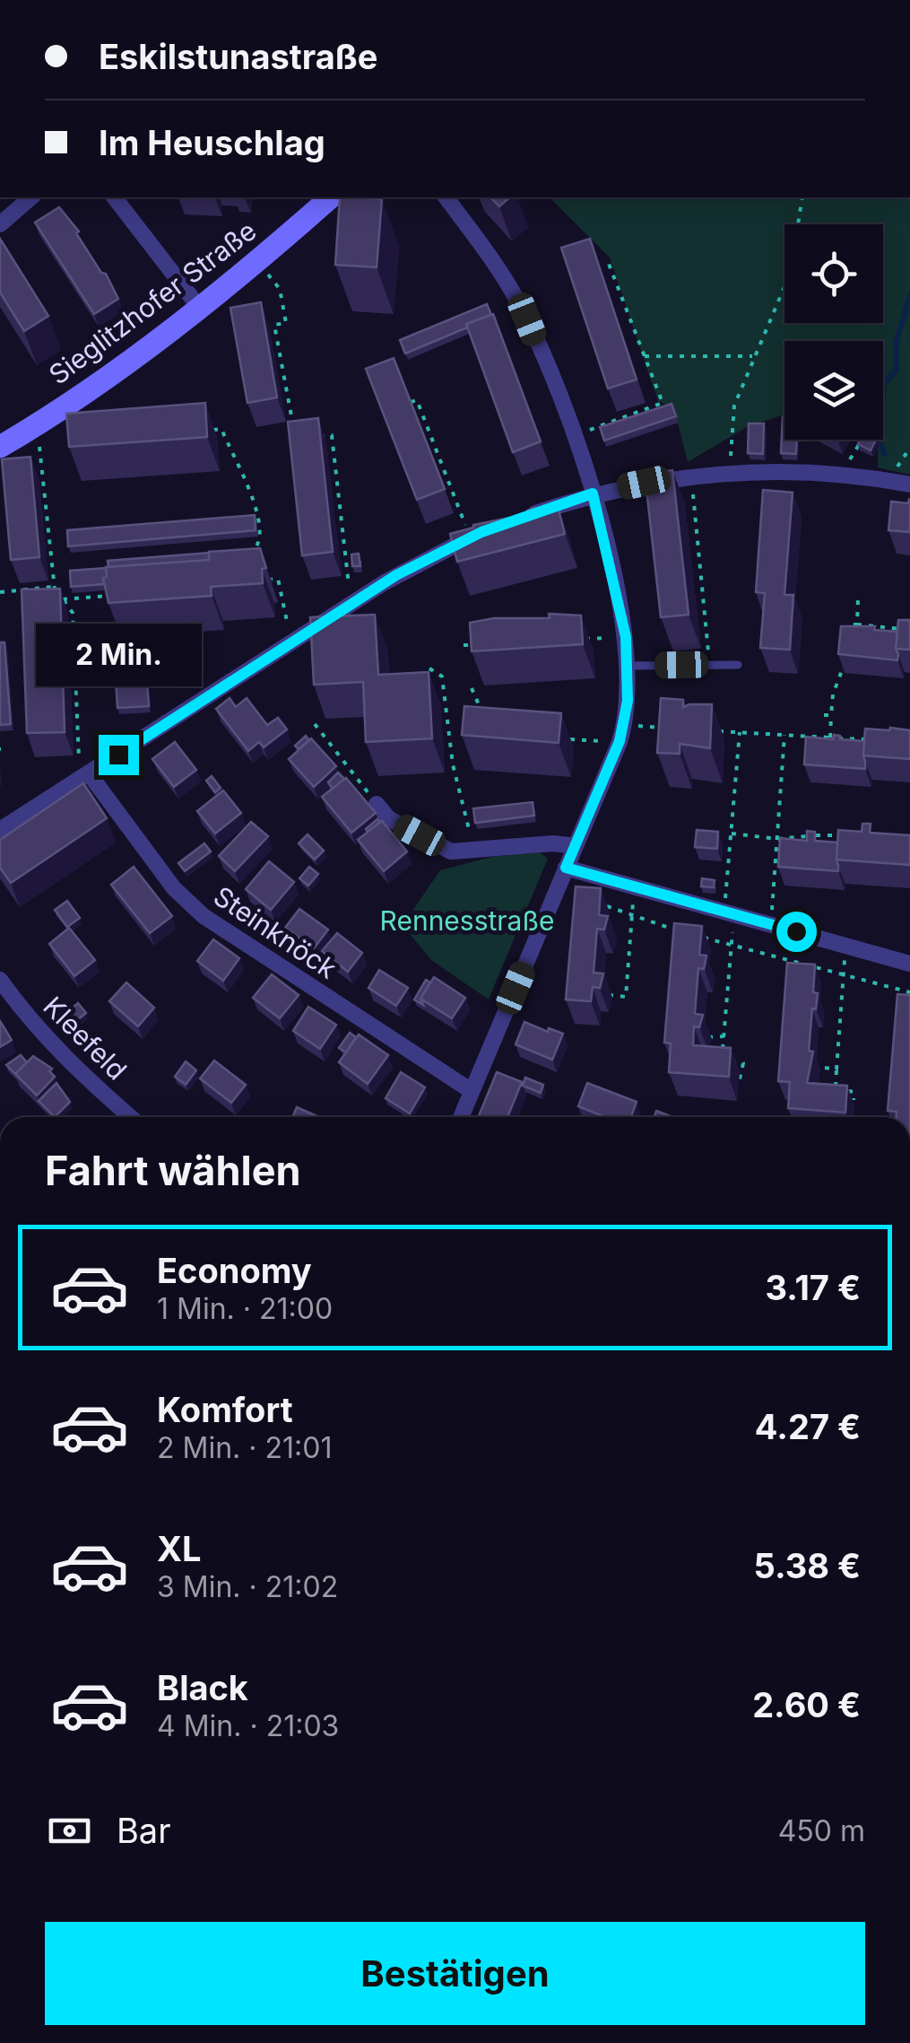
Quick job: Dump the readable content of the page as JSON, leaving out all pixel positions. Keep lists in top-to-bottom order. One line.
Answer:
{"streets":{"main road":["Sieglitzhofer Straße"],"street":["Steinknöck","Kleefeld"]},"parks":["Rennesstraße"],"page":{"banner":["Eskilstunastraße","Im Heuschlag"],"bubble":"2 Min.","heading":"Fahrt wählen","list":[{"name":"Economy","note":"1 Min. · 21:00","value":"3.17 €"},{"name":"Komfort","note":"2 Min. · 21:01","value":"4.27 €"},{"name":"XL","note":"3 Min. · 21:02","value":"5.38 €"},{"name":"Black","note":"4 Min. · 21:03","value":"2.60 €"}],"pay":["Bar","450 m"],"buttons":"Bestätigen"}}
